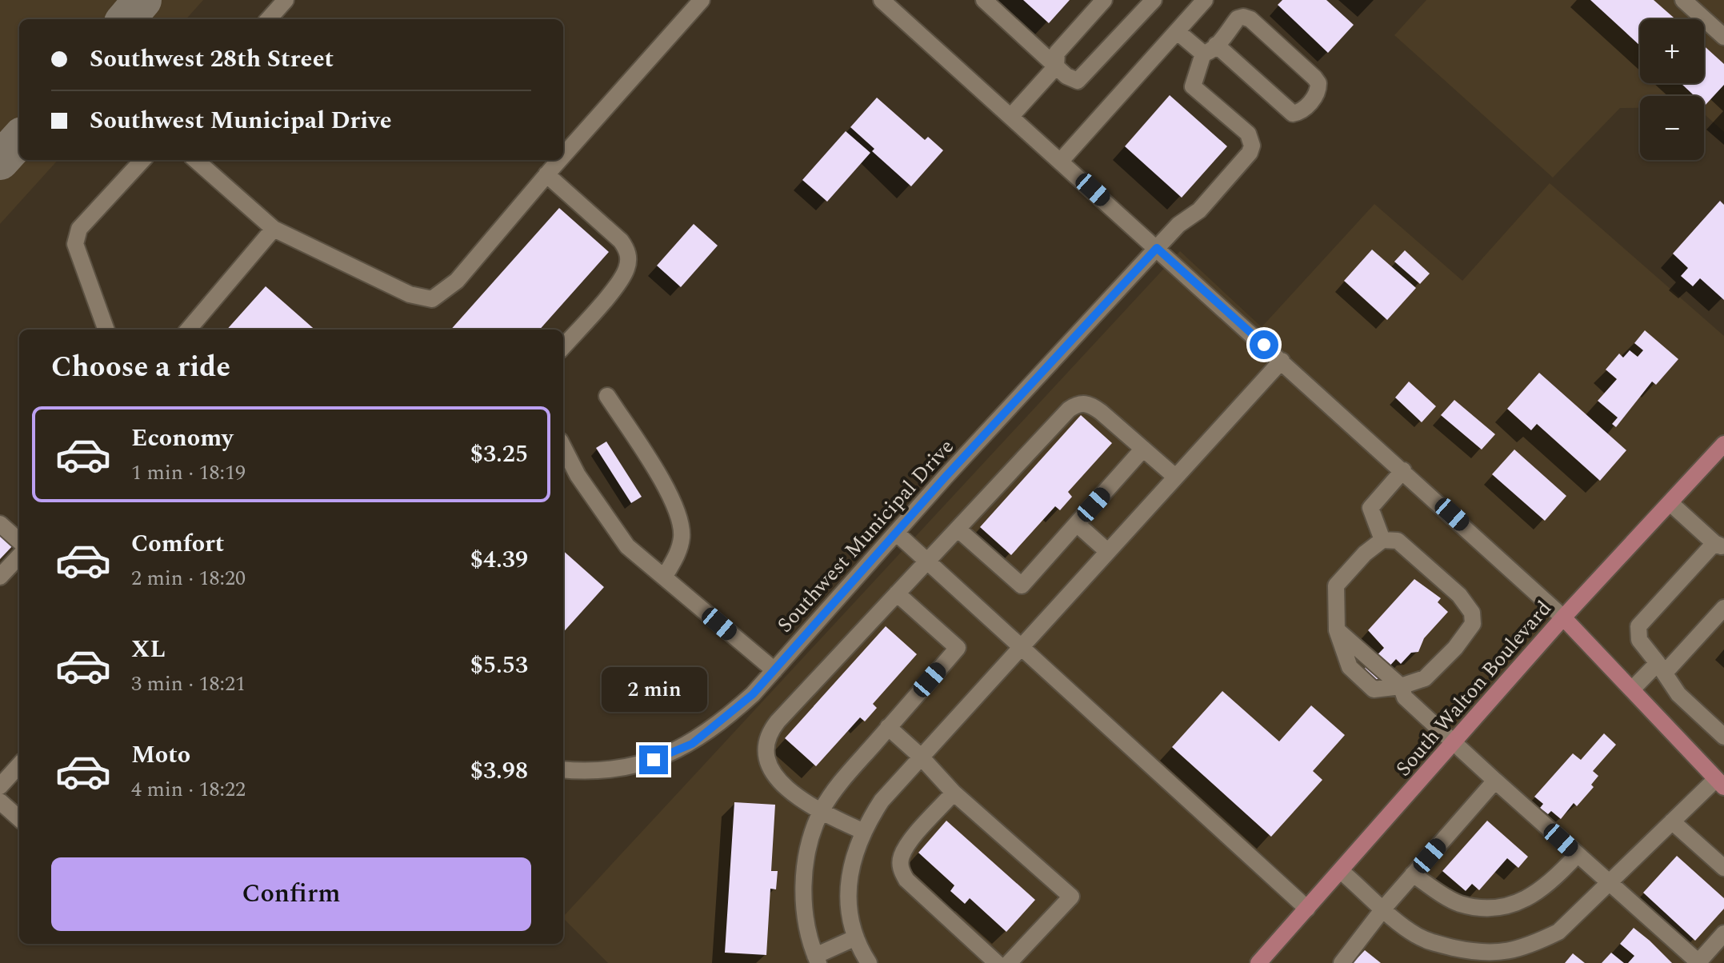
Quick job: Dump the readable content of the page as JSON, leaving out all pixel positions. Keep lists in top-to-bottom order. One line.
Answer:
{"streets":{"main road":["South Walton Boulevard"],"street":["Southwest Municipal Drive"]},"page":{"map_buttons":["+","−"],"banner":["Southwest 28th Street","Southwest Municipal Drive"],"heading":"Choose a ride","list":[{"name":"Economy","note":"1 min · 18:19","value":"$3.25"},{"name":"Comfort","note":"2 min · 18:20","value":"$4.39"},{"name":"XL","note":"3 min · 18:21","value":"$5.53"},{"name":"Moto","note":"4 min · 18:22","value":"$3.98"}],"bubble":"2 min","buttons":"Confirm"}}
